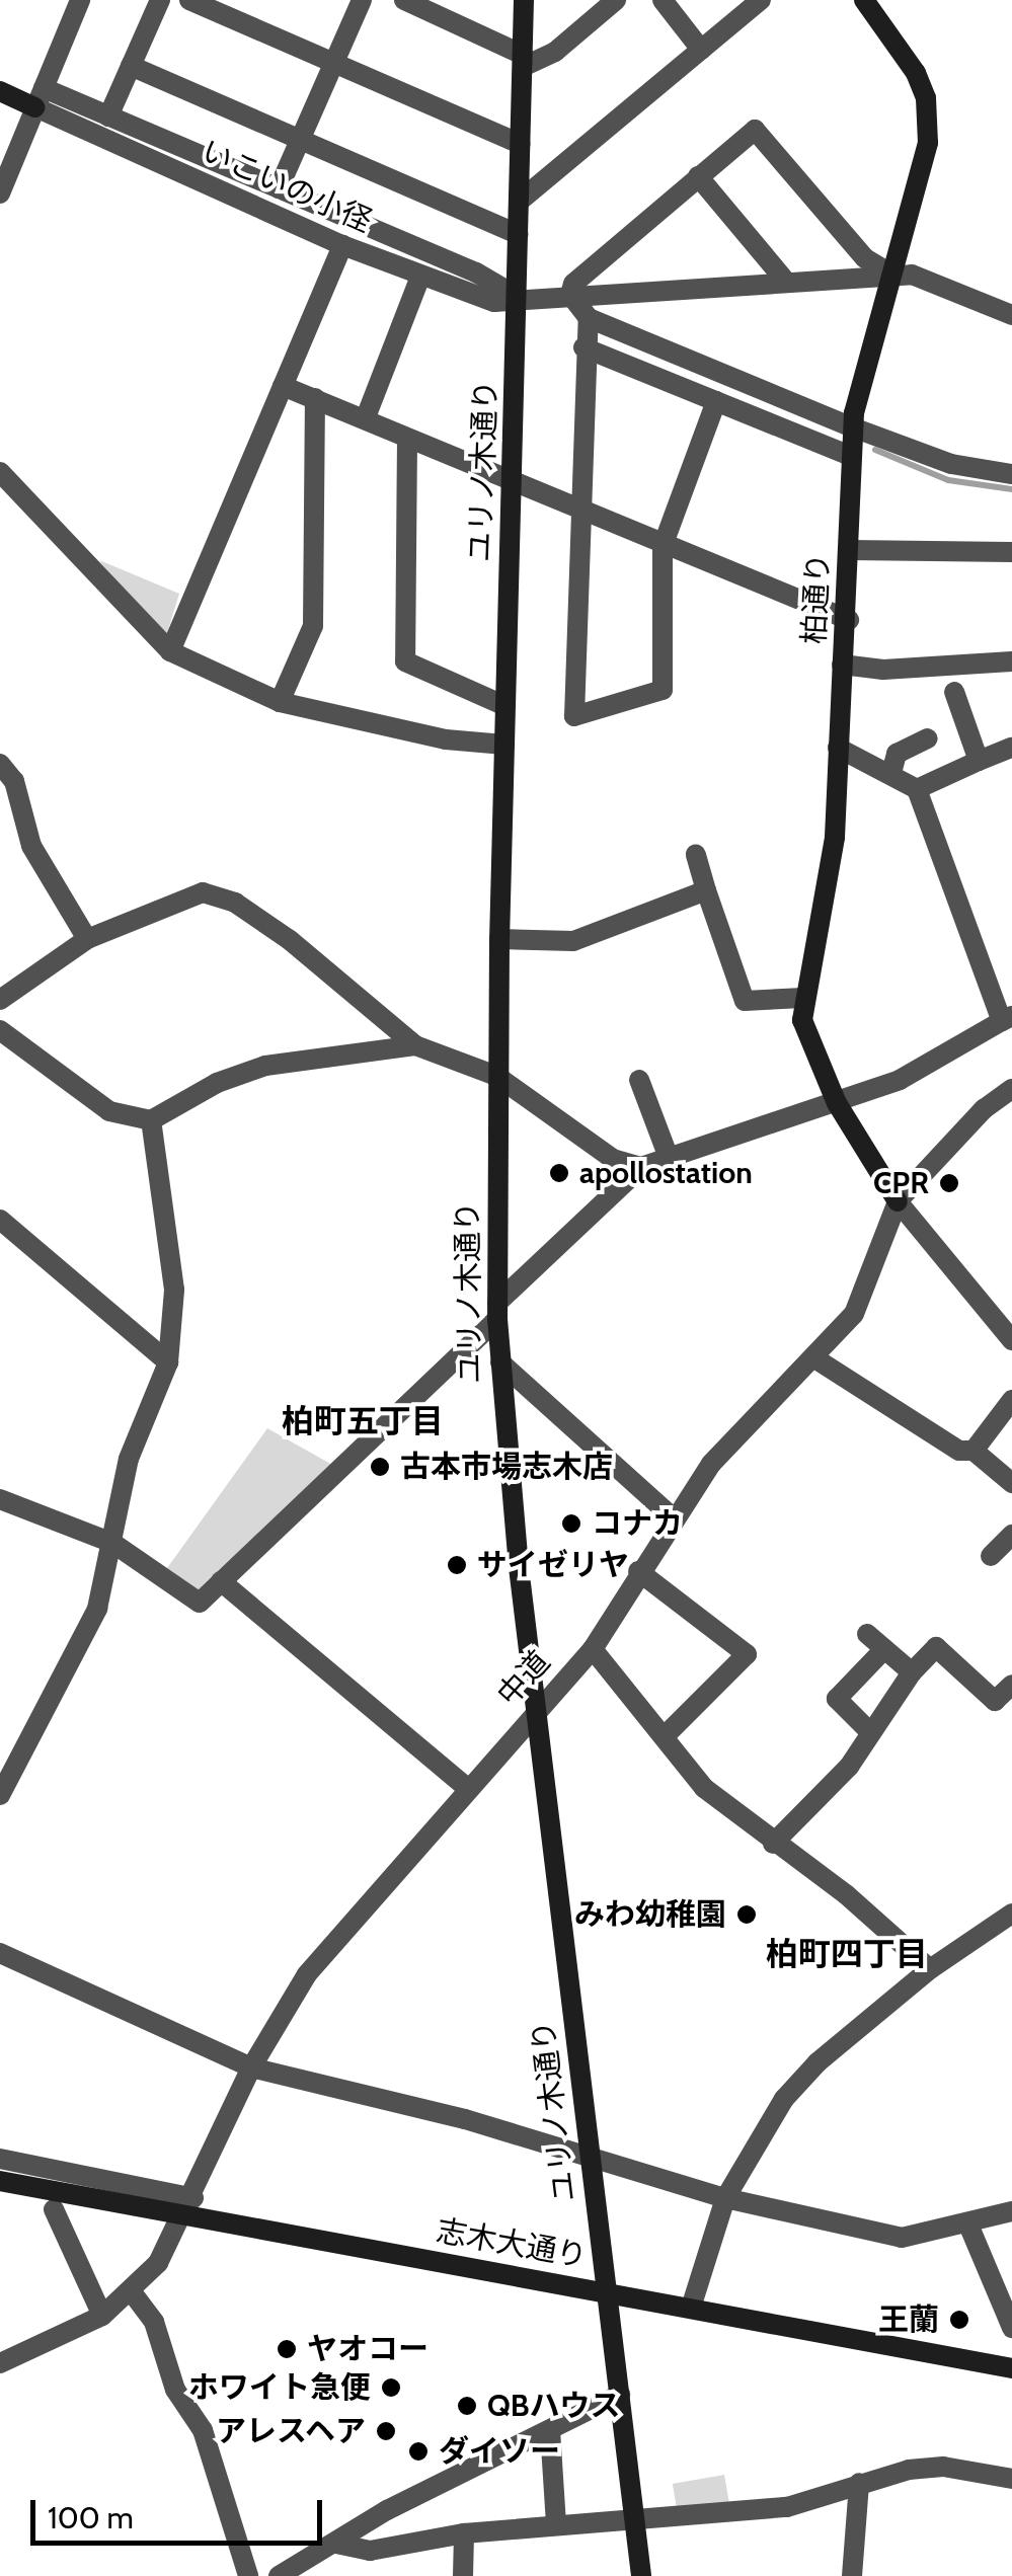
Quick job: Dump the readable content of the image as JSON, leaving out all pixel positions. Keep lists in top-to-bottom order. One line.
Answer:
{"streets":{"street":["いこいの小径","ユリノ木通り","柏通り","中道","志木大通り"]},"crossings":[["いこいの小径","ユリノ木通り"],["いこいの小径","柏通り"],["ユリノ木通り","中道"],["ユリノ木通り","志木大通り"],["柏通り","中道"],["中道","志木大通り"]],"districts":["柏町五丁目","柏町四丁目"],"places":["apollostation","CPR","古本市場志木店","コナカ","サイゼリヤ","みわ幼稚園","王蘭","ヤオコー","ホワイト急便","QBハウス","アレスヘア","ダイソー"],"scale_bar":"100 m"}
